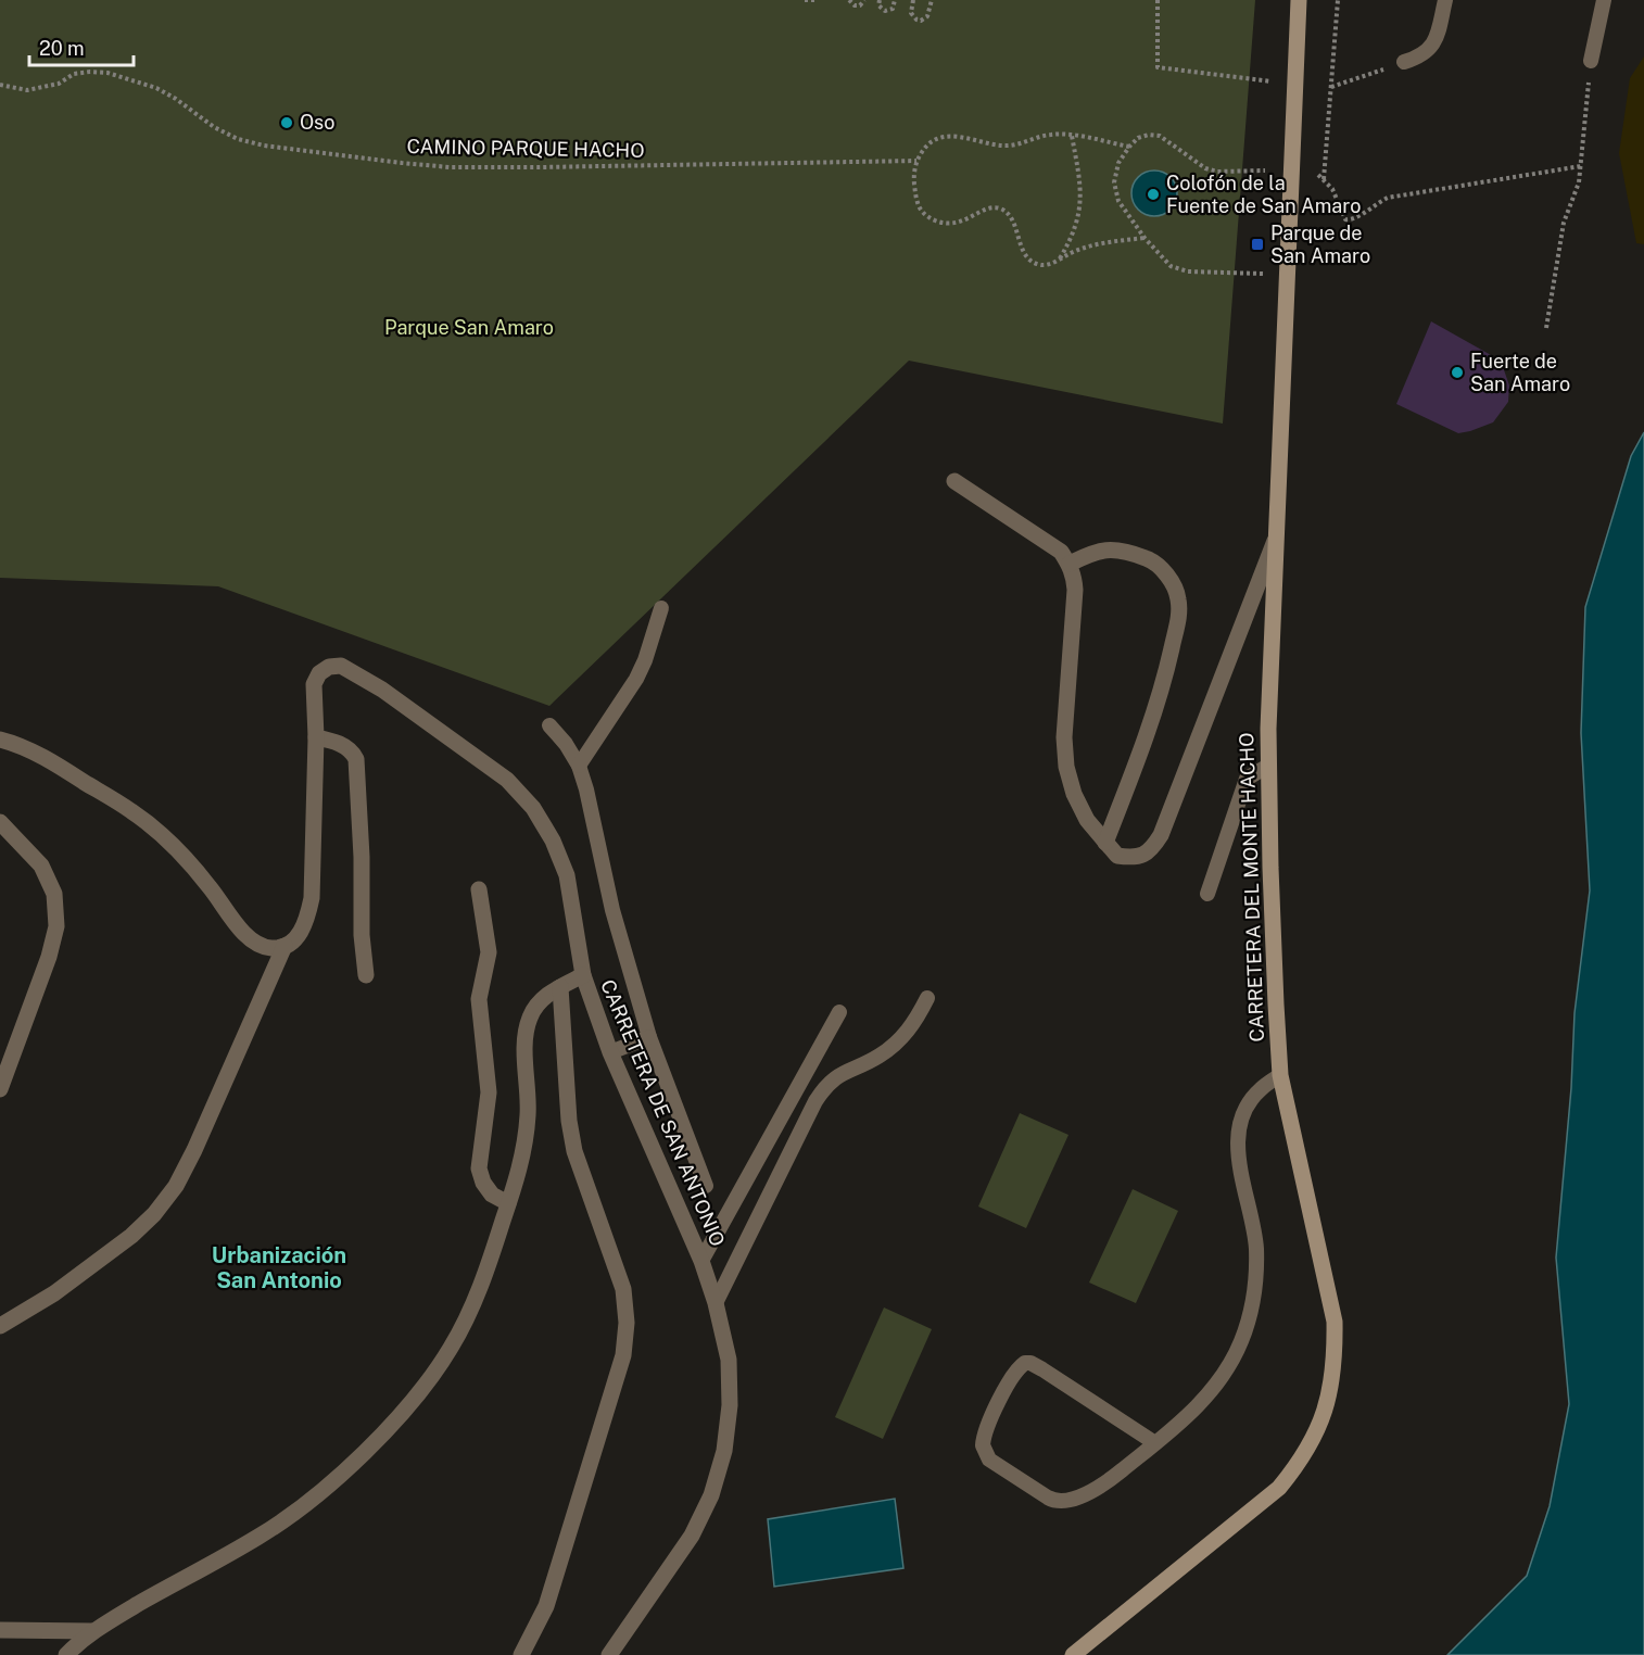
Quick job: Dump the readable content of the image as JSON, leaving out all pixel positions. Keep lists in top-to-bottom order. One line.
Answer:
{"streets":{"main road":["CARRETERA DEL MONTE HACHO"],"street":["CARRETERA DE SAN ANTONIO"],"path":["CAMINO PARQUE HACHO"]},"districts":["Urbanización San Antonio"],"parks":["Parque San Amaro"],"places":{"other":["Oso","Colofón de la Fuente de San Amaro","Fuerte de San Amaro"],"transit":["Parque de San Amaro"]},"scale_bar":"20 m"}
